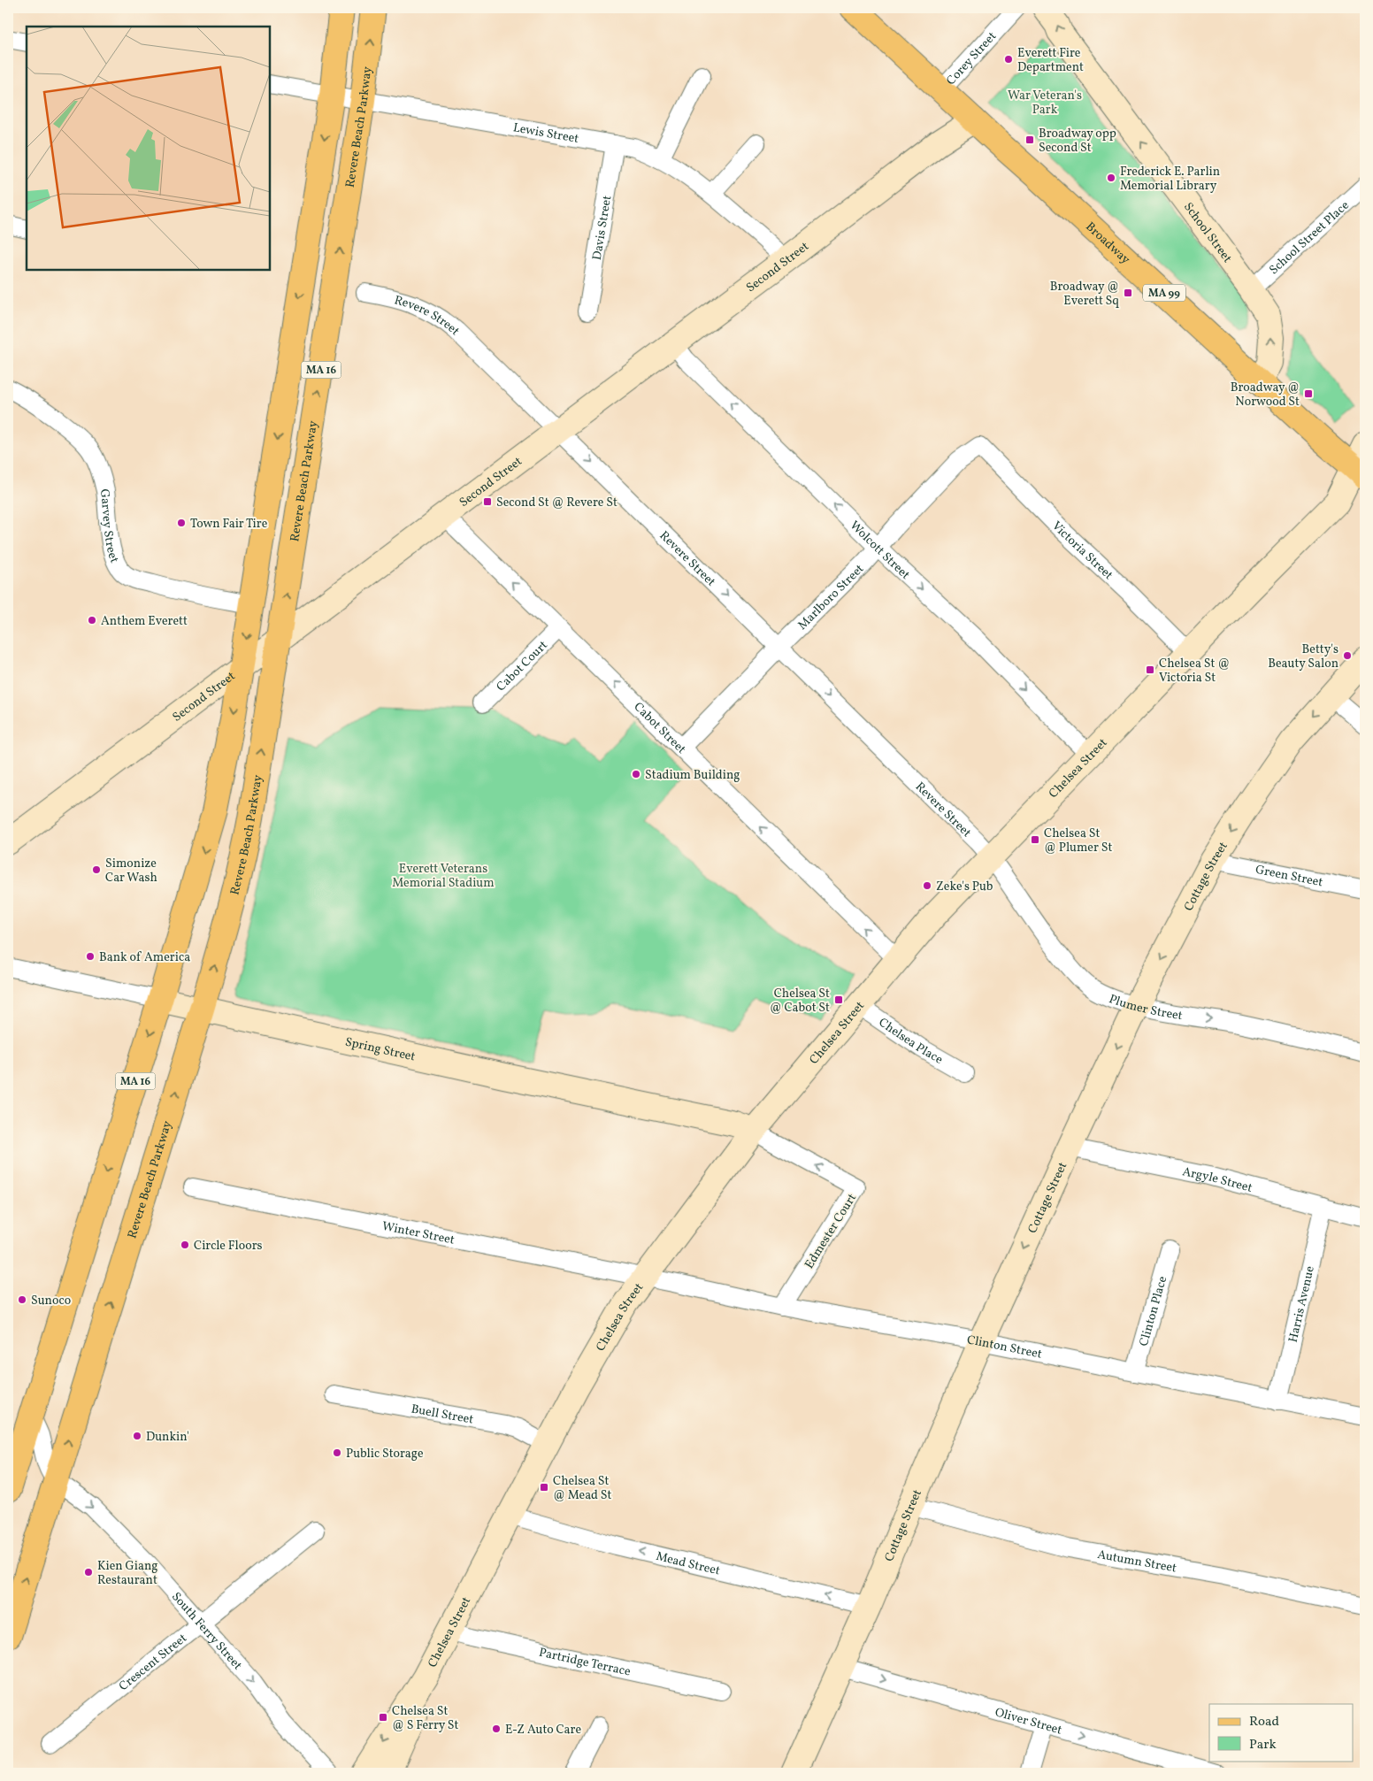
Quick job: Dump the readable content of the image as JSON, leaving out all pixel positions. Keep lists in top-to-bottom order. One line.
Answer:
{"streets":{"main road":["Revere Beach Parkway","School Street","Broadway","Second Street","MA 99","MA 16","Chelsea Street","Cottage Street","Spring Street"],"street":["Corey Street","Lewis Street","Davis Street","School Street Place","Revere Street","Garvey Street","Wolcott Street","Victoria Street","Marlboro Street","Cabot Court","Cabot Street","Green Street","Plumer Street","Chelsea Place","Argyle Street","Edmester Court","Winter Street","Harris Avenue","Clinton Place","Clinton Street","Buell Street","Autumn Street","Mead Street","South Ferry Street","Partridge Terrace","Crescent Street","Oliver Street"]},"crossings":[["Corey Street","Broadway"],["Revere Beach Parkway","Lewis Street"],["Revere Beach Parkway","Second Street"],["Revere Beach Parkway","Spring Street"],["Revere Beach Parkway","South Ferry Street"],["Lewis Street","Davis Street"],["Lewis Street","Second Street"],["Lewis Street","MA 16"],["School Street","School Street Place"],["School Street","Broadway"],["Broadway","Second Street"],["Broadway","Chelsea Street"],["Second Street","Revere Street"],["Second Street","MA 16"],["Second Street","Wolcott Street"],["Second Street","Cabot Street"],["Revere Street","Marlboro Street"],["Revere Street","Chelsea Street"],["Revere Street","Plumer Street"],["MA 16","Garvey Street"],["MA 16","Spring Street"],["Wolcott Street","Marlboro Street"],["Wolcott Street","Chelsea Street"],["Victoria Street","Marlboro Street"],["Victoria Street","Chelsea Street"],["Marlboro Street","Cabot Street"],["Cabot Court","Cabot Street"],["Cabot Street","Chelsea Street"],["Chelsea Street","Plumer Street"],["Chelsea Street","Chelsea Place"],["Chelsea Street","Spring Street"],["Chelsea Street","Edmester Court"],["Chelsea Street","Winter Street"],["Chelsea Street","Clinton Street"],["Chelsea Street","Buell Street"],["Chelsea Street","Mead Street"],["Chelsea Street","Partridge Terrace"],["Green Street","Cottage Street"],["Cottage Street","Plumer Street"],["Cottage Street","Argyle Street"],["Cottage Street","Clinton Street"],["Cottage Street","Autumn Street"],["Cottage Street","Mead Street"],["Cottage Street","Oliver Street"],["Spring Street","Edmester Court"],["Argyle Street","Harris Avenue"],["Edmester Court","Clinton Street"],["Winter Street","Clinton Street"],["Harris Avenue","Clinton Street"],["Clinton Place","Clinton Street"],["South Ferry Street","Crescent Street"]],"one_way":["School Street","Revere Street","Cabot Street","Cottage Street","Plumer Street","Mead Street","South Ferry Street","Oliver Street"],"parks":["War Veteran's Park","Everett Veterans Memorial Stadium"],"places":{"other":["Everett Fire Department","Frederick E. Parlin Memorial Library","Town Fair Tire","Anthem Everett","Betty's Beauty Salon","Stadium Building","Simonize Car Wash","Zeke's Pub","Bank of America","Circle Floors","Sunoco","Dunkin'","Public Storage","Kien Giang Restaurant","E-Z Auto Care"],"transit":["Broadway opp Second St","Broadway @ Everett Sq","Broadway @ Norwood St","Second St @ Revere St","Chelsea St @ Victoria St","Chelsea St @ Plumer St","Chelsea St @ Cabot St","Chelsea St @ Mead St","Chelsea St @ S Ferry St"]},"legend":["Road","Park"]}
